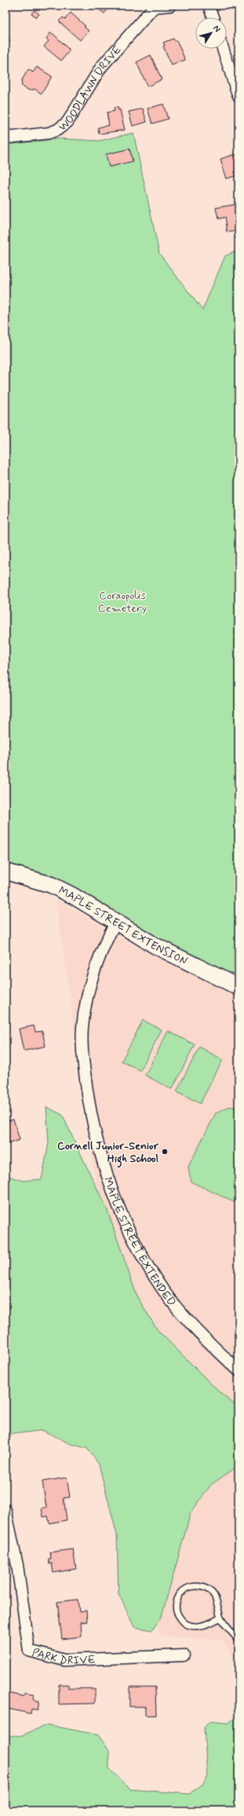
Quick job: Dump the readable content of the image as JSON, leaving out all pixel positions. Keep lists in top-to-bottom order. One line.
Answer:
{"streets":{"street":["WOODLAWN DRIVE","MAPLE STREET EXTENSION","MAPLE STREET EXTENDED","PARK DRIVE"]},"crossings":[["MAPLE STREET EXTENSION","MAPLE STREET EXTENDED"]],"parks":["Coraopolis Cemetery"],"places":["Cornell Junior-Senior High School"],"north":"top right"}
